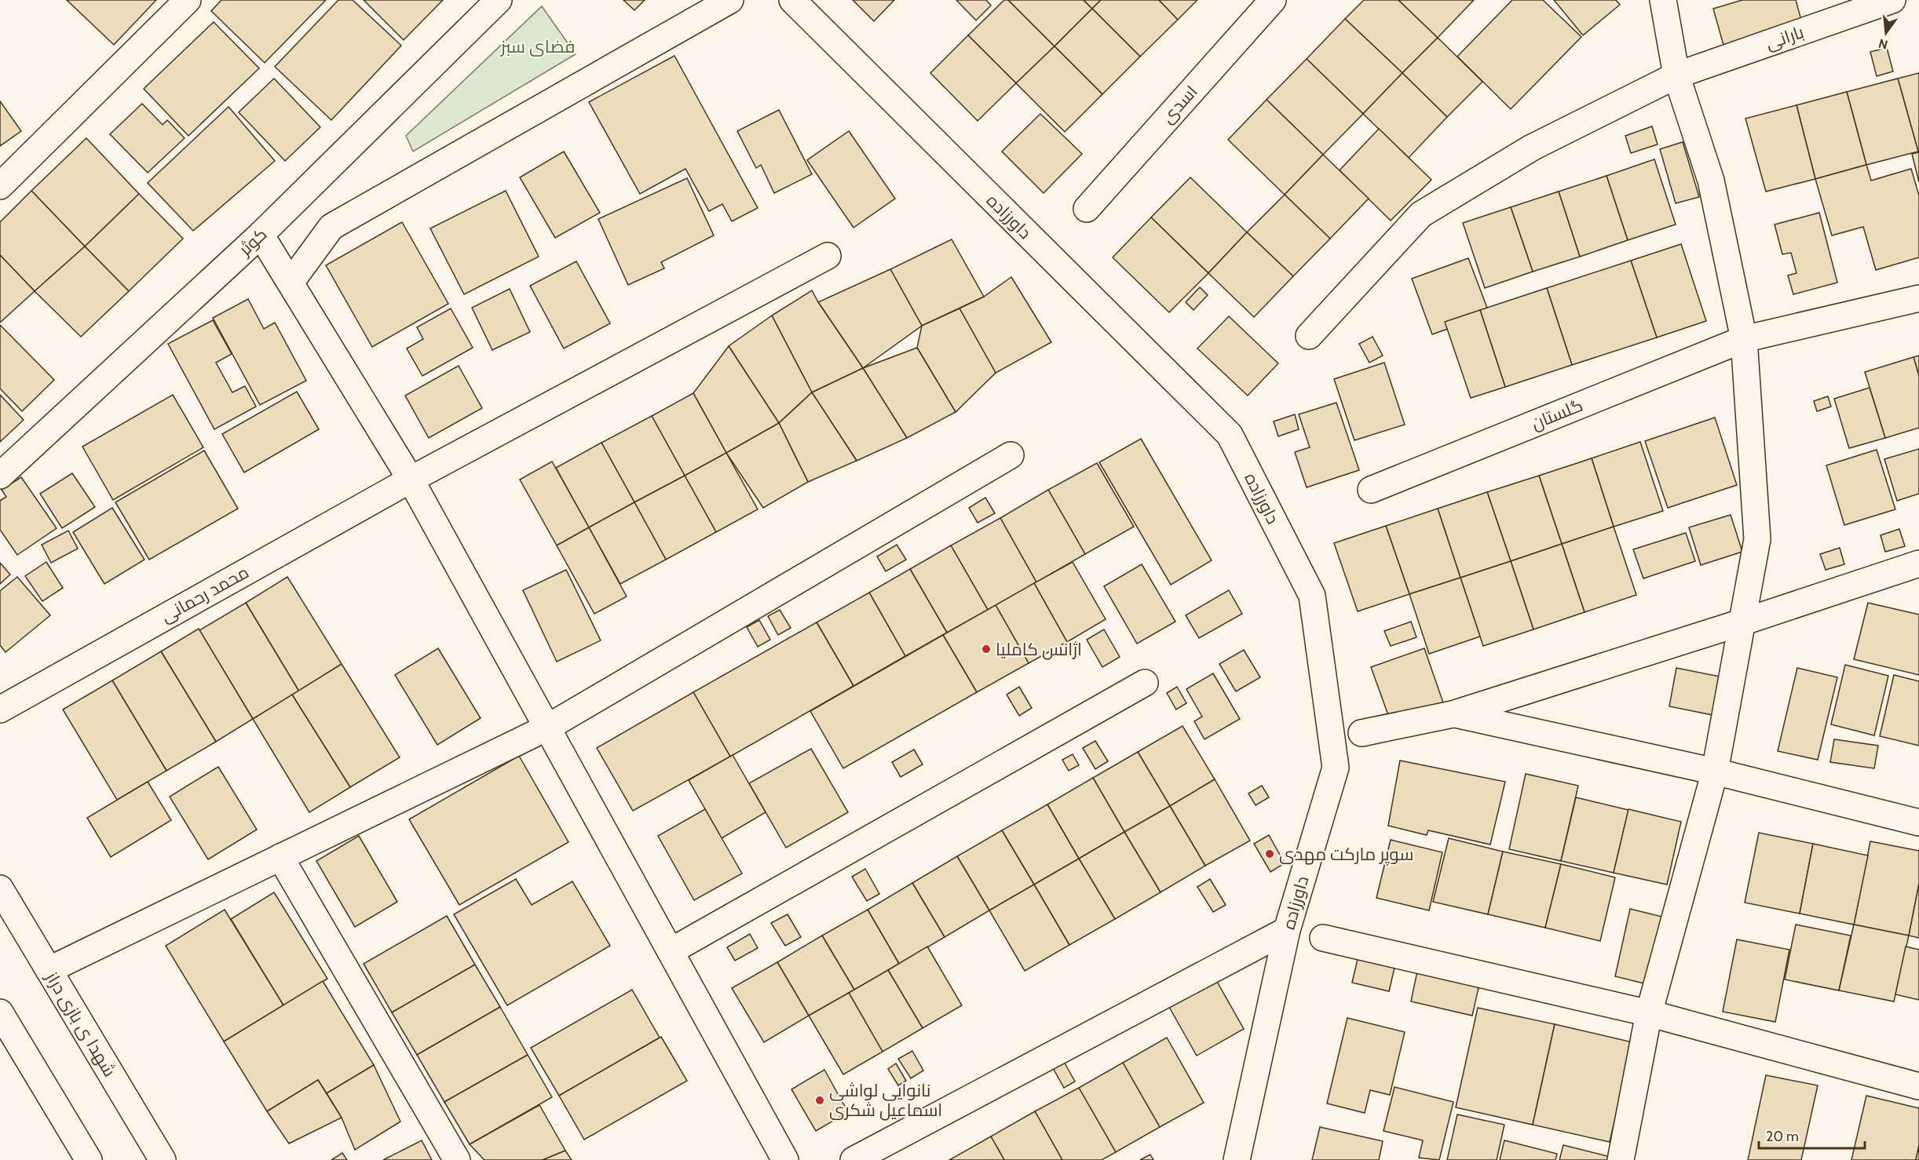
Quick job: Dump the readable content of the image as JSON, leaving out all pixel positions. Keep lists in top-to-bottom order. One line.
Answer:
{"streets":{"street":["بارانی","اسدی","داورزاده","کوثر","گلستان","محمد رحمانی","شهدا ی بازی دراز"]},"parks":["فضای سبز"],"places":["اژانس کاملیا","سوپر مارکت مهدی","نانوایی لواشی اسماعیل شکری"],"scale_bar":"20 m","north":"bottom"}
